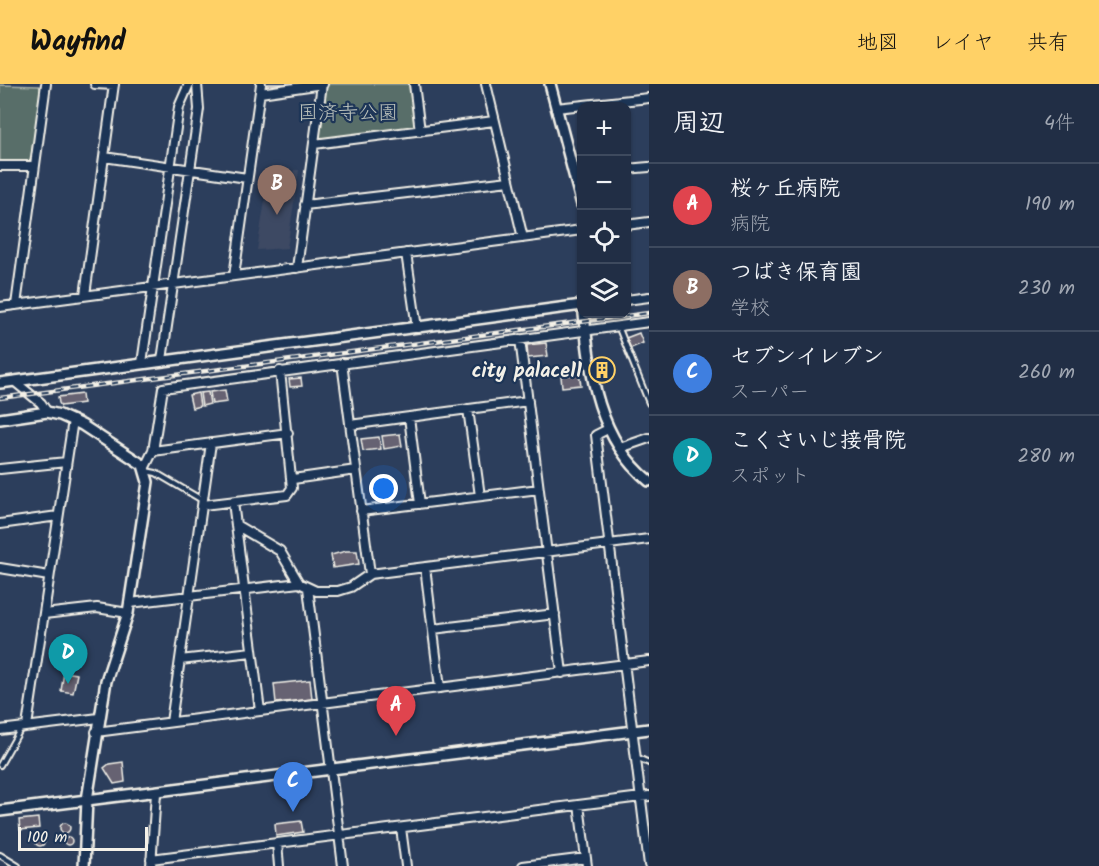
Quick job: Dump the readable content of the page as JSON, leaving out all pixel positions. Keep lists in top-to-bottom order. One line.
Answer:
{"parks":["国済寺公園"],"places":{"building":["city palace11"]},"scale_bar":"100 m","page":{"header":"Wayfind","nav":["地図","レイヤ","共有"],"heading":["周辺","4件"],"map_buttons":["+","−"],"list":[{"mark":"A","name":"桜ヶ丘病院","note":"病院","value":"190 m"},{"mark":"B","name":"つばき保育園","note":"学校","value":"230 m"},{"mark":"C","name":"セブンイレブン","note":"スーパー","value":"260 m"},{"mark":"D","name":"こくさいじ接骨院","note":"スポット","value":"280 m"}],"pins":["B","D","A","C"],"scale":"100 m"}}
